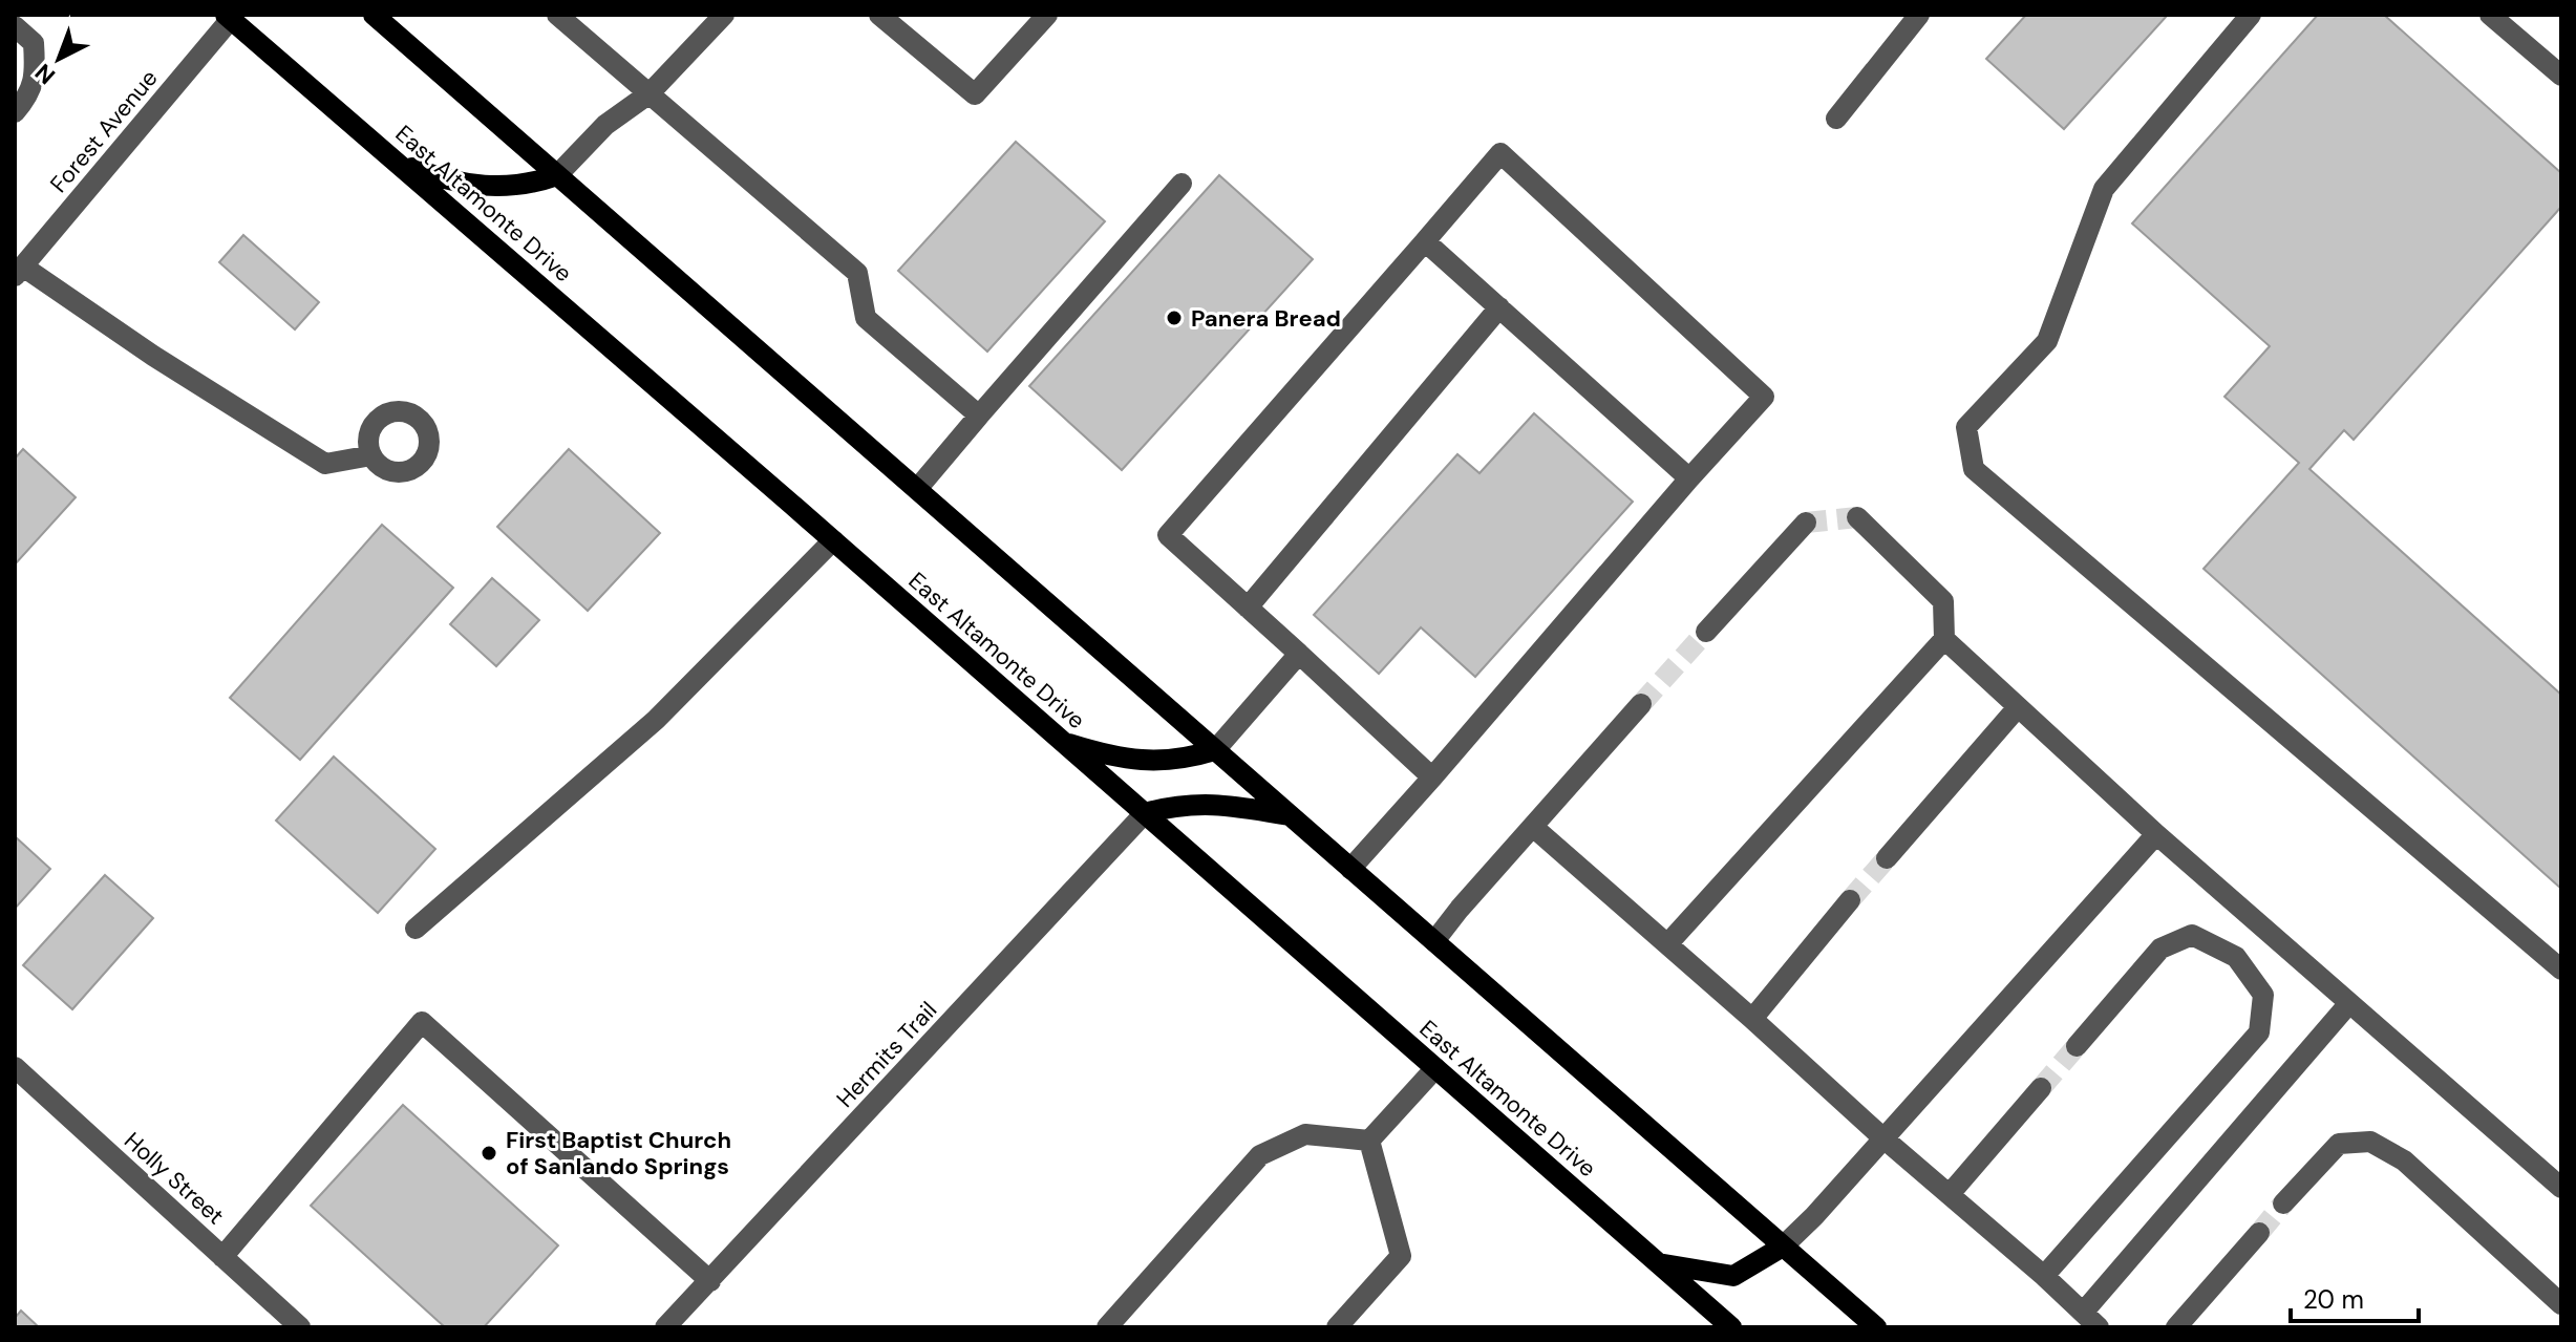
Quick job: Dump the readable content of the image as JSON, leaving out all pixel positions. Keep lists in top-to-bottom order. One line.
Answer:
{"streets":{"main road":["East Altamonte Drive"],"street":["Forest Avenue","Hermits Trail","Holly Street"]},"crossings":[["Forest Avenue","East Altamonte Drive"],["East Altamonte Drive","Hermits Trail"]],"places":["Panera Bread","First Baptist Church of Sanlando Springs"],"scale_bar":"20 m","north":"bottom left"}
